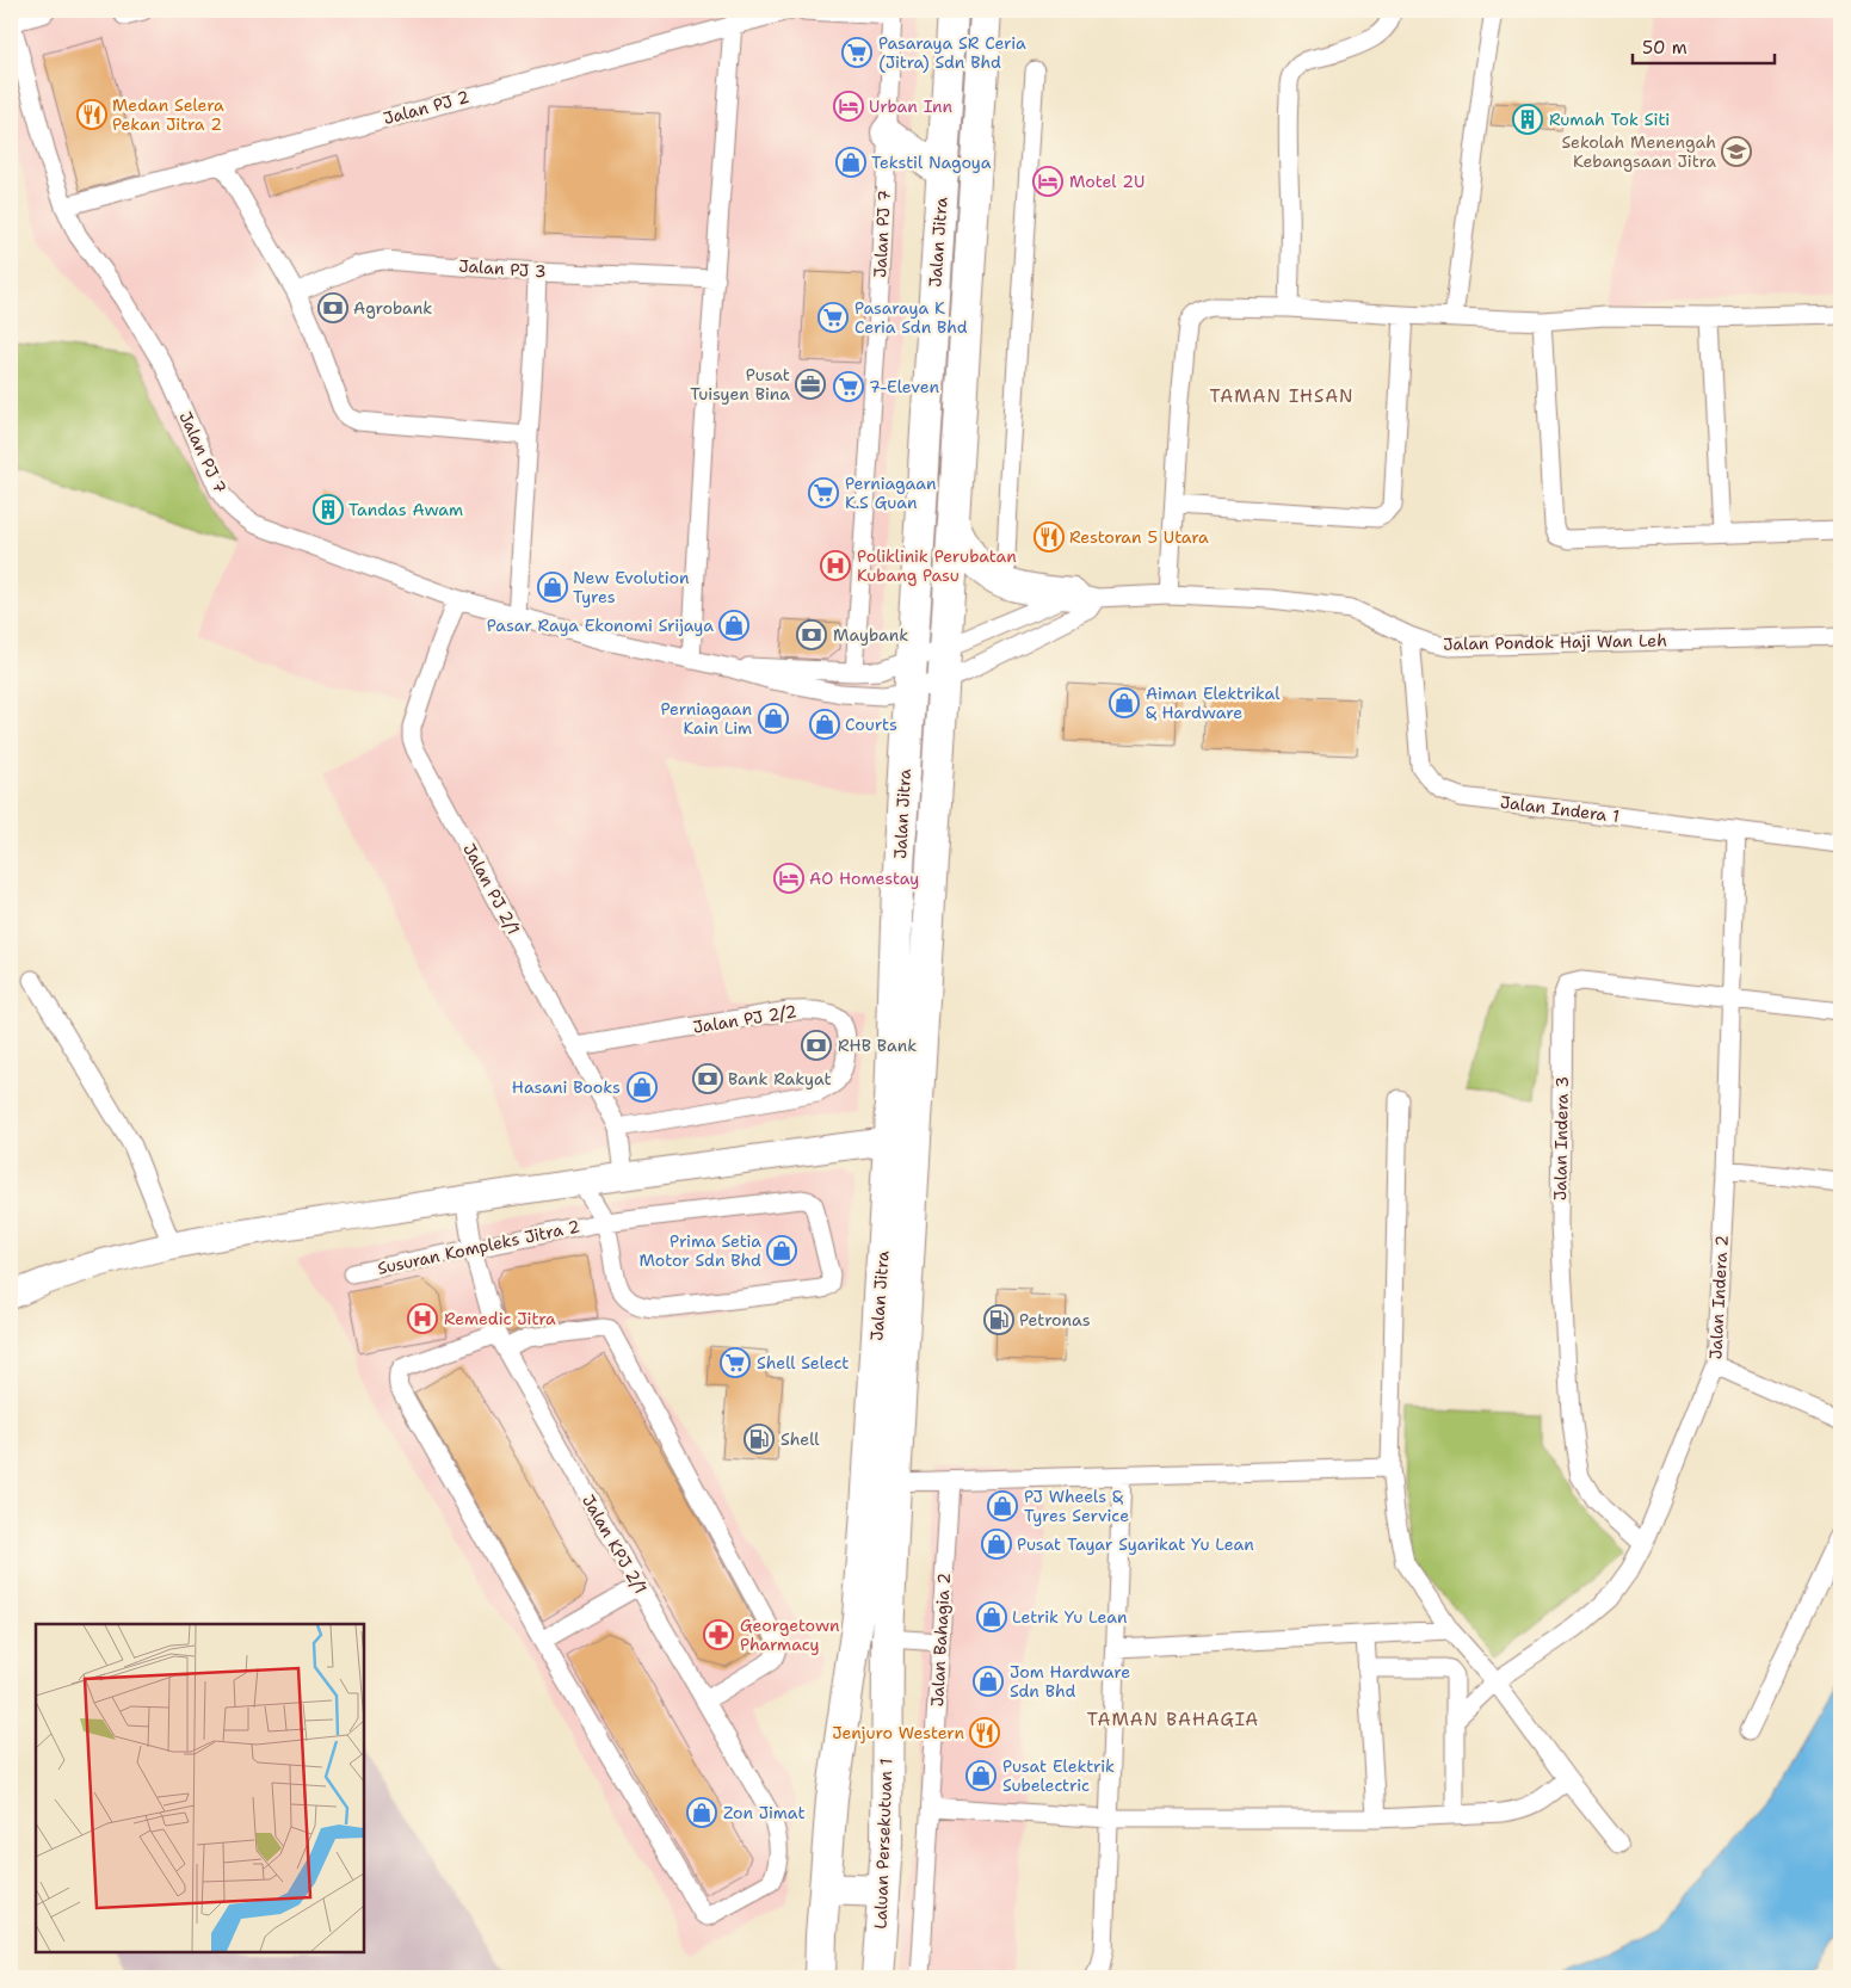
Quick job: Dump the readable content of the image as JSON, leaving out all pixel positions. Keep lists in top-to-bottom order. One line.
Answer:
{"streets":{"highway":["Jalan Jitra","Laluan Persekutuan 1"],"street":["Jalan PJ 2","Jalan PJ 7","Jalan PJ 3","Jalan Pondok Haji Wan Leh","Jalan Indera 1","Jalan PJ 2/1","Jalan PJ 2/2","Jalan Indera 3","Susuran Kompleks Jitra 2","Jalan Indera 2","Jalan KPJ 2/1","Jalan Bahagia 2"]},"crossings":[["Jalan PJ 2","Jalan PJ 7"],["Jalan PJ 7","Jalan Pondok Haji Wan Leh"],["Jalan PJ 7","Jalan PJ 2/1"],["Jalan Jitra","Jalan Pondok Haji Wan Leh"],["Jalan Jitra","Laluan Persekutuan 1"],["Jalan Pondok Haji Wan Leh","Jalan Indera 1"],["Jalan Indera 1","Jalan Indera 2"],["Jalan PJ 2/1","Jalan PJ 2/2"],["Jalan Indera 3","Jalan Indera 2"],["Susuran Kompleks Jitra 2","Jalan KPJ 2/1"]],"districts":["TAMAN IHSAN","TAMAN BAHAGIA"],"places":{"supermarket":["Pasaraya SR Ceria (Jitra) Sdn Bhd","Pasaraya K Ceria Sdn Bhd","7-Eleven","Perniagaan K.S Guan","Shell Select"],"hotel":["Urban Inn","Motel 2U","AO Homestay"],"restaurant":["Medan Selera Pekan Jitra 2","Restoran 5 Utara","Jenjuro Western"],"building":["Rumah Tok Siti","Tandas Awam"],"school or university":["Sekolah Menengah Kebangsaan Jitra"],"shop":["Tekstil Nagoya","New Evolution Tyres","Pasar Raya Ekonomi Srijaya","Aiman Elektrikal & Hardware","Perniagaan Kain Lim","Courts","Hasani Books","Prima Setia Motor Sdn Bhd","PJ Wheels & Tyres Service","Pusat Tayar Syarikat Yu Lean","Letrik Yu Lean","Jom Hardware Sdn Bhd","Pusat Elektrik Subelectric","Zon Jimat"],"bank":["Agrobank","Maybank","RHB Bank","Bank Rakyat"],"office":["Pusat Tuisyen Bina"],"hospital":["Poliklinik Perubatan Kubang Pasu","Remedic Jitra"],"fuel station":["Petronas","Shell"],"pharmacy":["Georgetown Pharmacy"]},"scale_bar":"50 m"}
